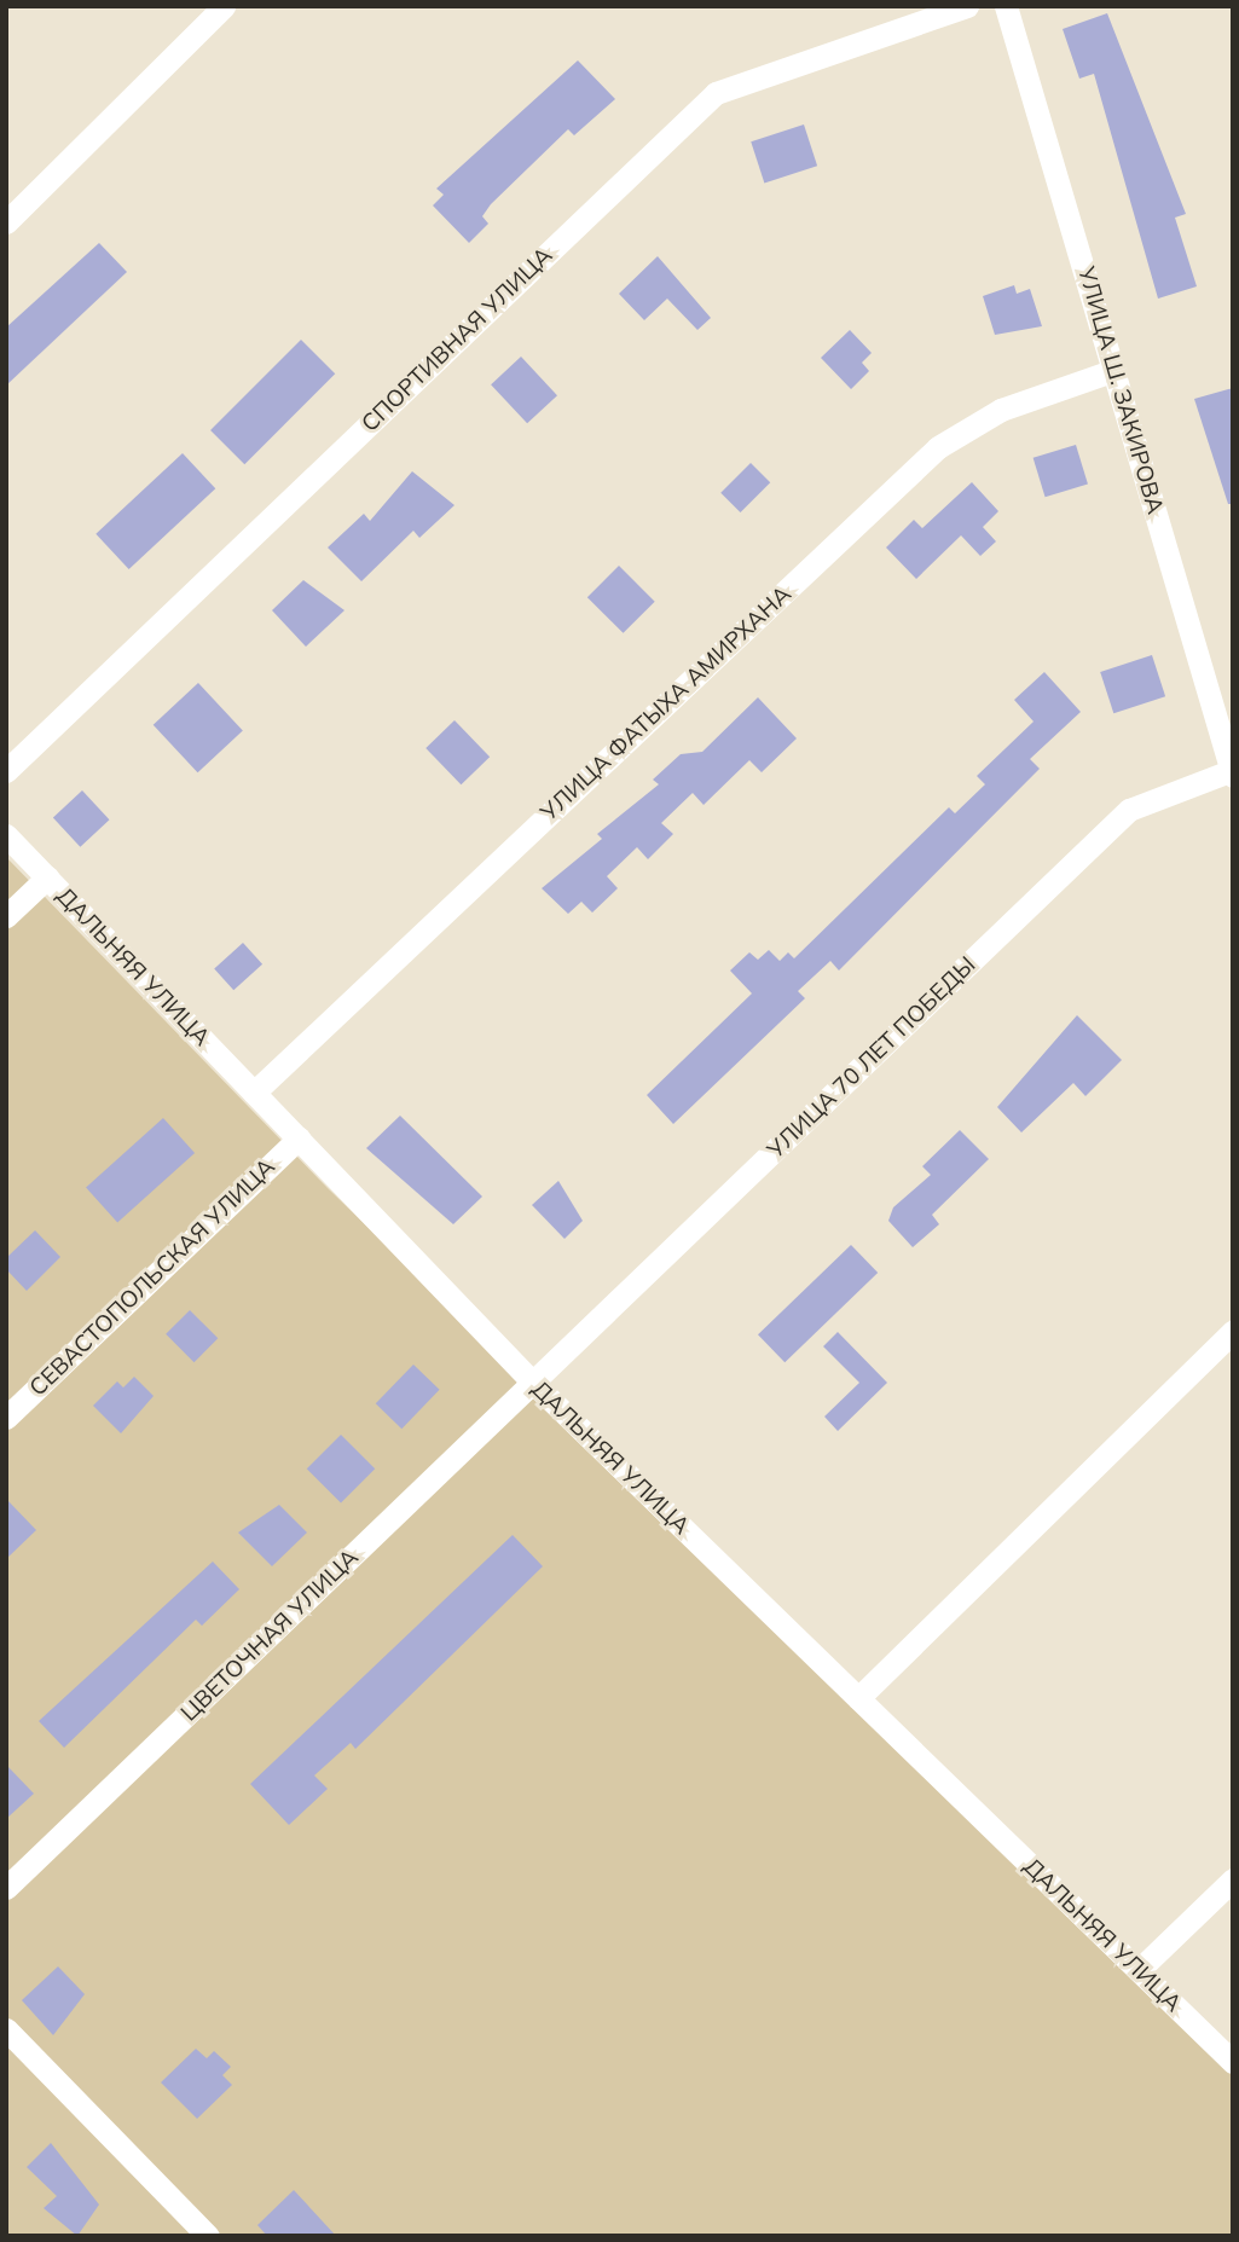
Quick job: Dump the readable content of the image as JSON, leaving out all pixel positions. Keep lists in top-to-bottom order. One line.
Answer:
{"streets":{"street":["СПОРТИВНАЯ УЛИЦА","УЛИЦА Ш. ЗАКИРОВА","УЛИЦА ФАТЫХА АМИРХАНА","ДАЛЬНЯЯ УЛИЦА","УЛИЦА 70 ЛЕТ ПОБЕДЫ","СЕВАСТОПОЛЬСКАЯ УЛИЦА","ЦВЕТОЧНАЯ УЛИЦА"]},"crossings":[["УЛИЦА Ш. ЗАКИРОВА","УЛИЦА ФАТЫХА АМИРХАНА"],["УЛИЦА Ш. ЗАКИРОВА","УЛИЦА 70 ЛЕТ ПОБЕДЫ"],["УЛИЦА ФАТЫХА АМИРХАНА","ДАЛЬНЯЯ УЛИЦА"],["ДАЛЬНЯЯ УЛИЦА","УЛИЦА 70 ЛЕТ ПОБЕДЫ"],["ДАЛЬНЯЯ УЛИЦА","СЕВАСТОПОЛЬСКАЯ УЛИЦА"],["ДАЛЬНЯЯ УЛИЦА","ЦВЕТОЧНАЯ УЛИЦА"],["УЛИЦА 70 ЛЕТ ПОБЕДЫ","ЦВЕТОЧНАЯ УЛИЦА"]]}
